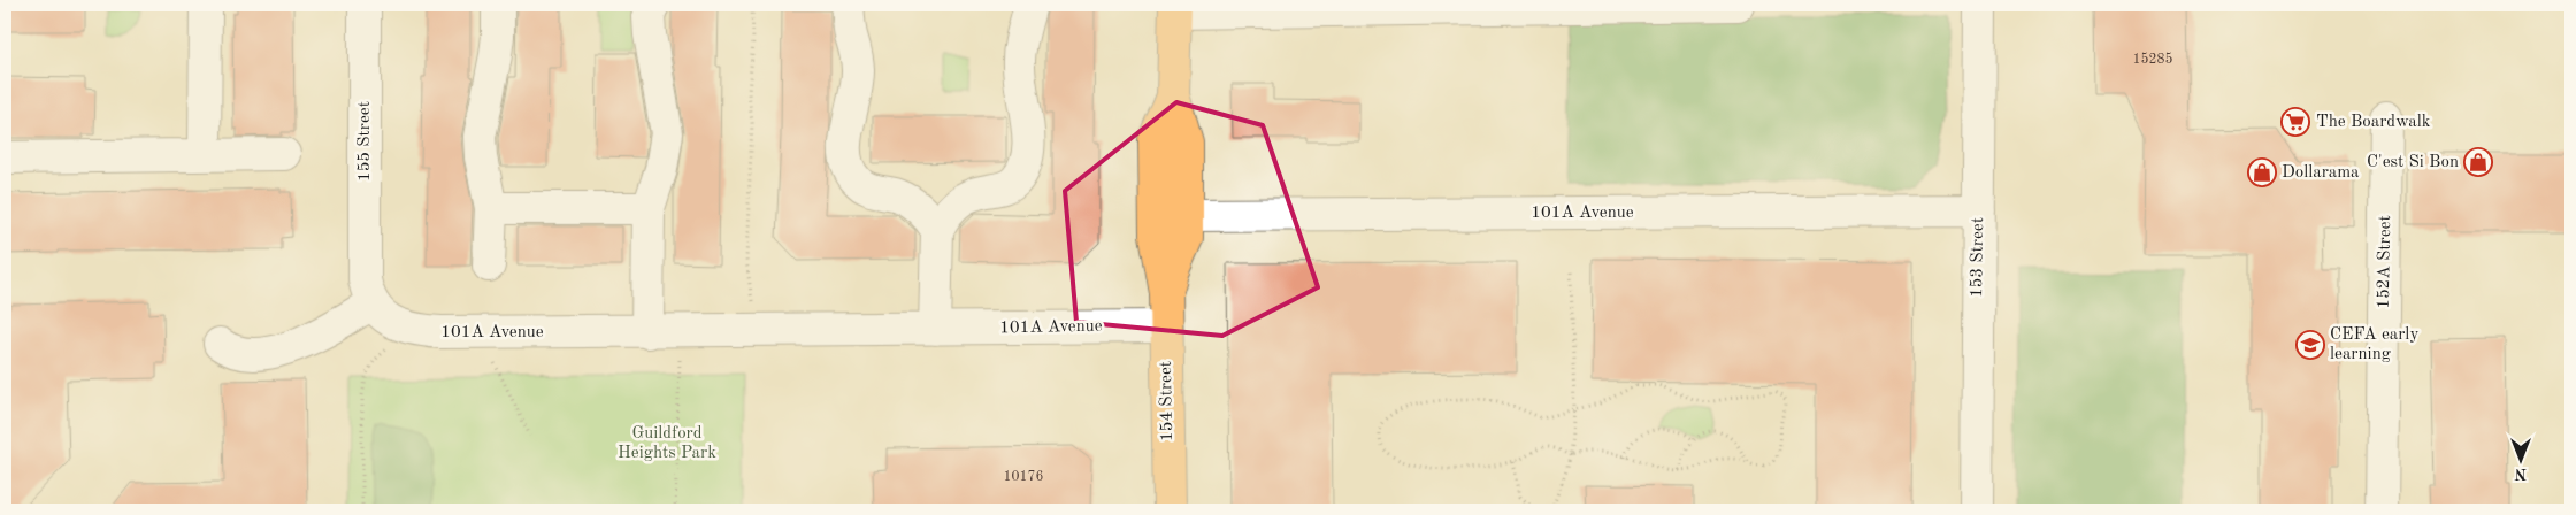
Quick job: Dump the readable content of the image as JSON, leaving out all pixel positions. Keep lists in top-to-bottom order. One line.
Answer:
{"streets":{"main road":["154 Street"],"street":["155 Street","101A Avenue","153 Street","152A Street"]},"crossings":[["155 Street","101A Avenue"],["101A Avenue","153 Street"],["101A Avenue","154 Street"]],"parks":["Guildford Heights Park"],"places":{"supermarket":["The Boardwalk"],"shop":["C'est Si Bon","Dollarama"],"school or university":["CEFA early learning"]},"house_numbers":["15285","10176"],"north":"bottom"}
